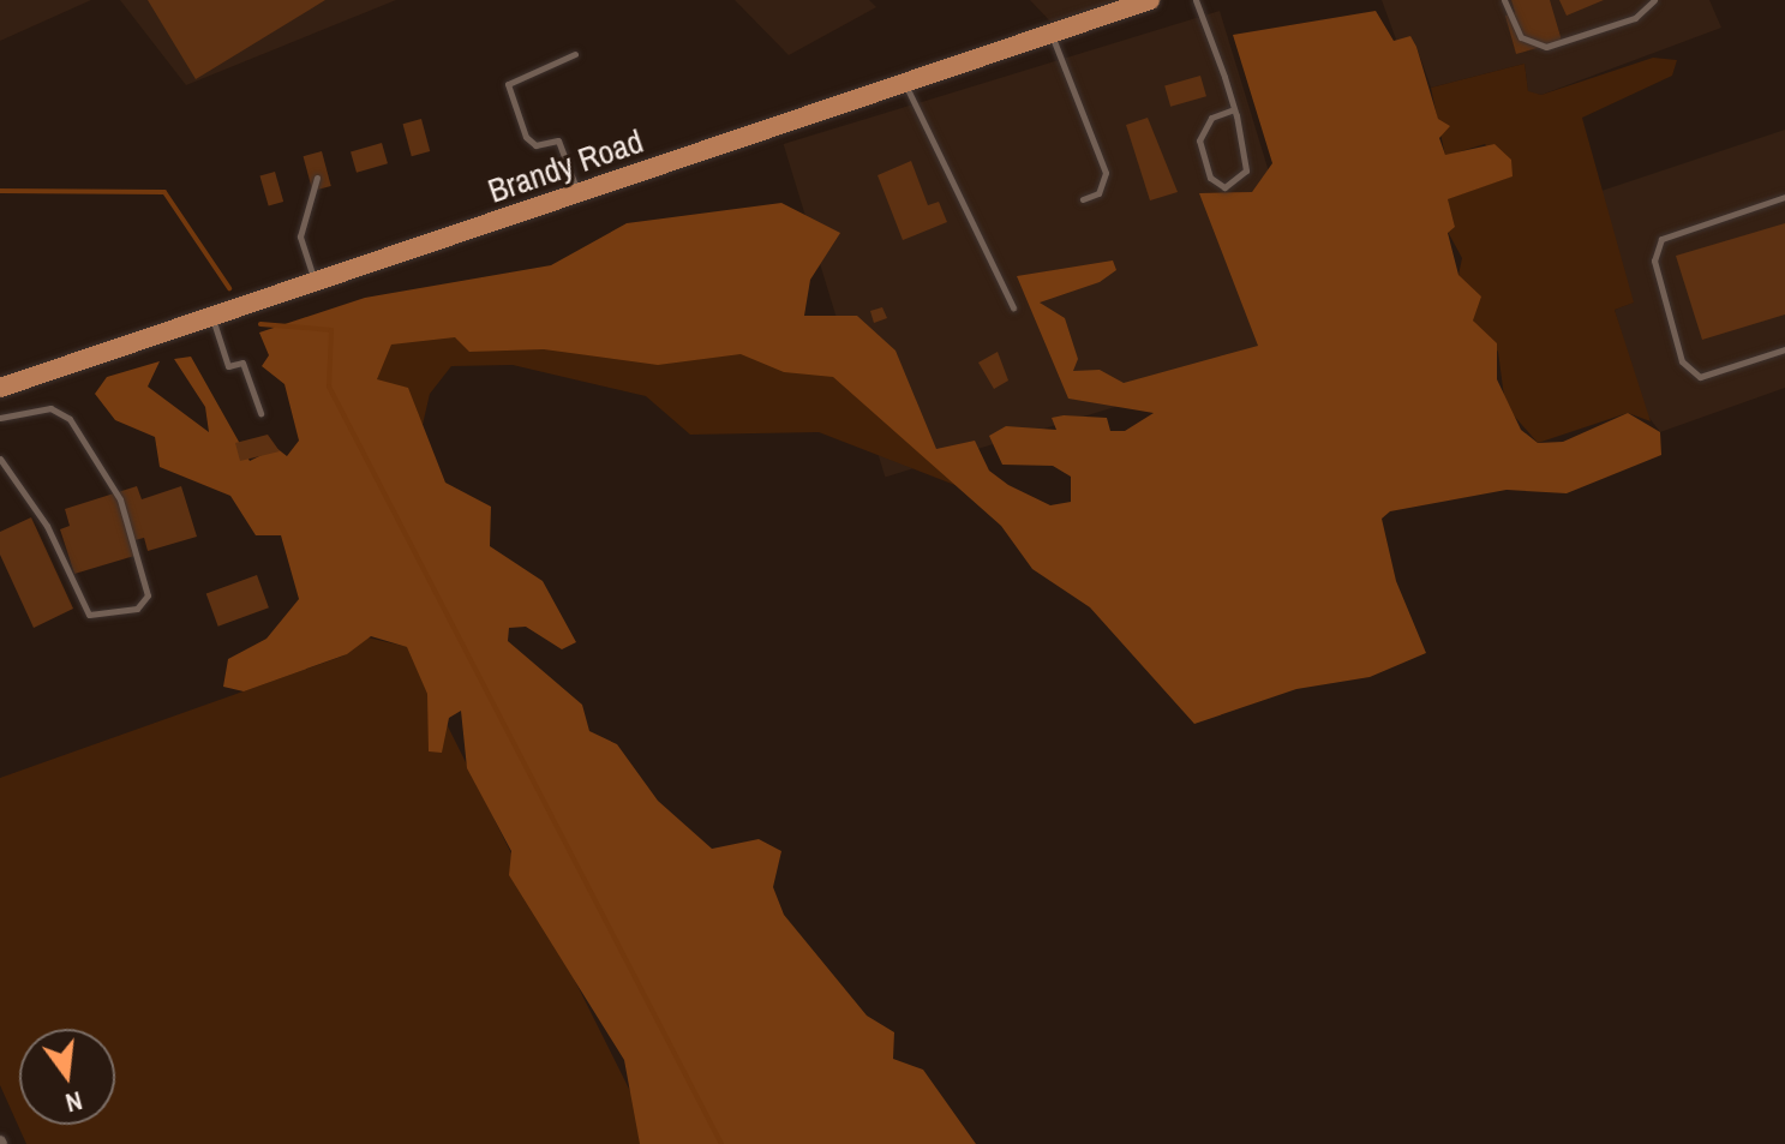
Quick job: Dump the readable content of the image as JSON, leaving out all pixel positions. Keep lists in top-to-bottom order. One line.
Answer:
{"streets":{"main road":["Brandy Road"]},"north":"bottom"}
